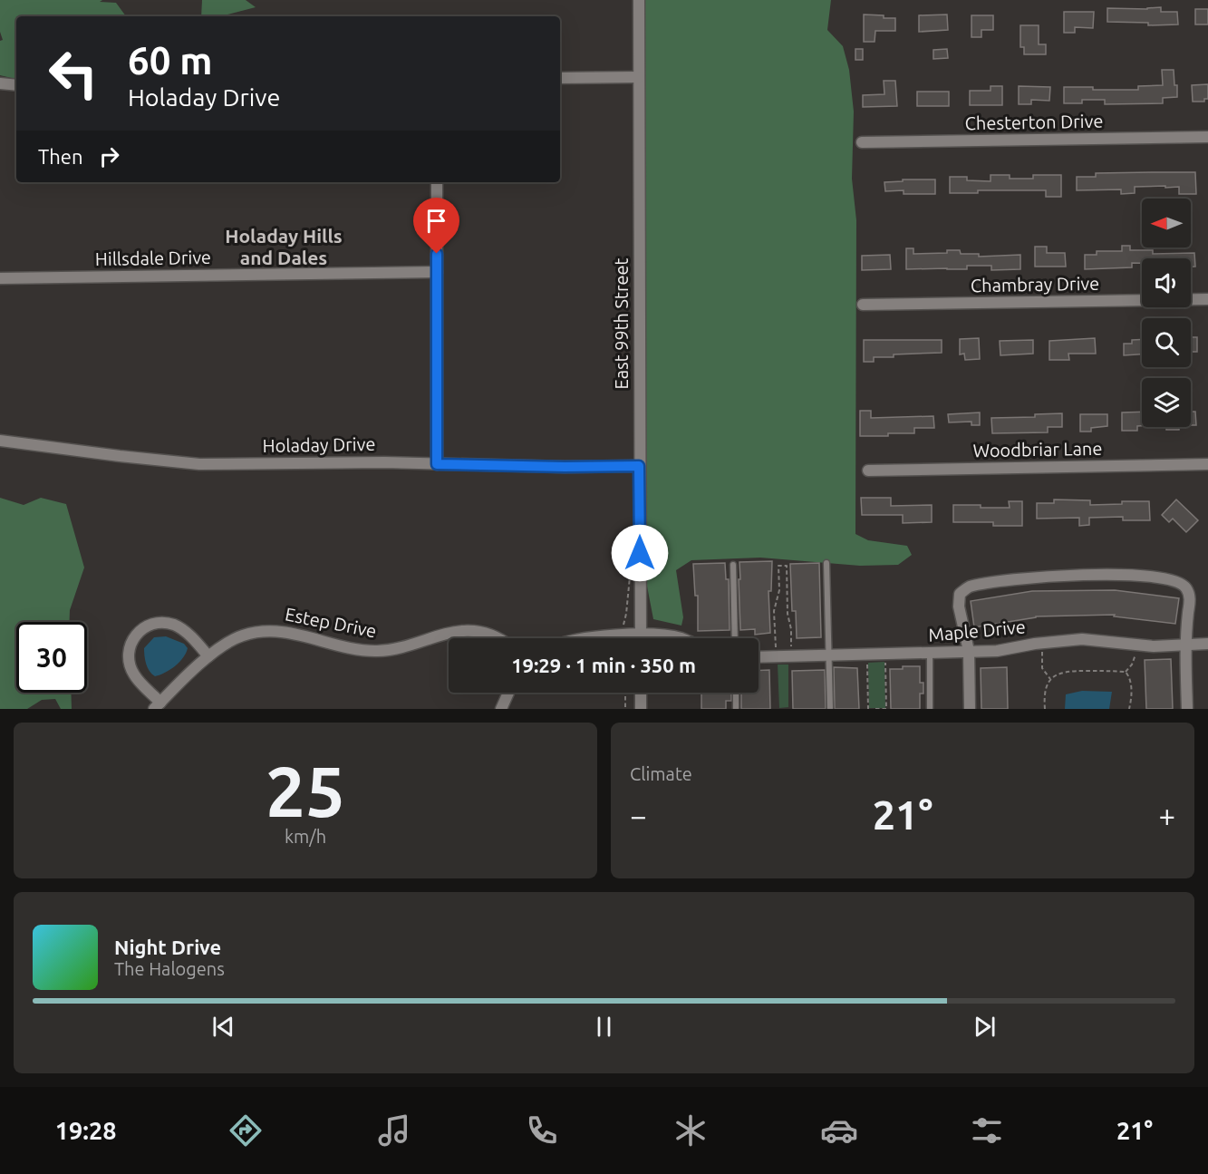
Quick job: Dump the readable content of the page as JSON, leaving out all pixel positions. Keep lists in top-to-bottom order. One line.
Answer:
{"streets":{"street":["Chesterton Drive","Hillsdale Drive","Chambray Drive","East 99th Street","Holaday Drive","Woodbriar Lane","Estep Drive","Maple Drive"]},"crossings":[["East 99th Street","Holaday Drive"]],"districts":["Holaday Hills and Dales"],"north":"left","page":{"turn":["60 m","Holaday Drive"],"then":"Then","limit":"30","trip":"19:29 · 1 min · 350 m","tile":[["25","km/h"],"Climate"],"heat":["−","21°","+"],"song":["Night Drive","The Halogens"],"tabs":["19:28","21°"]}}
